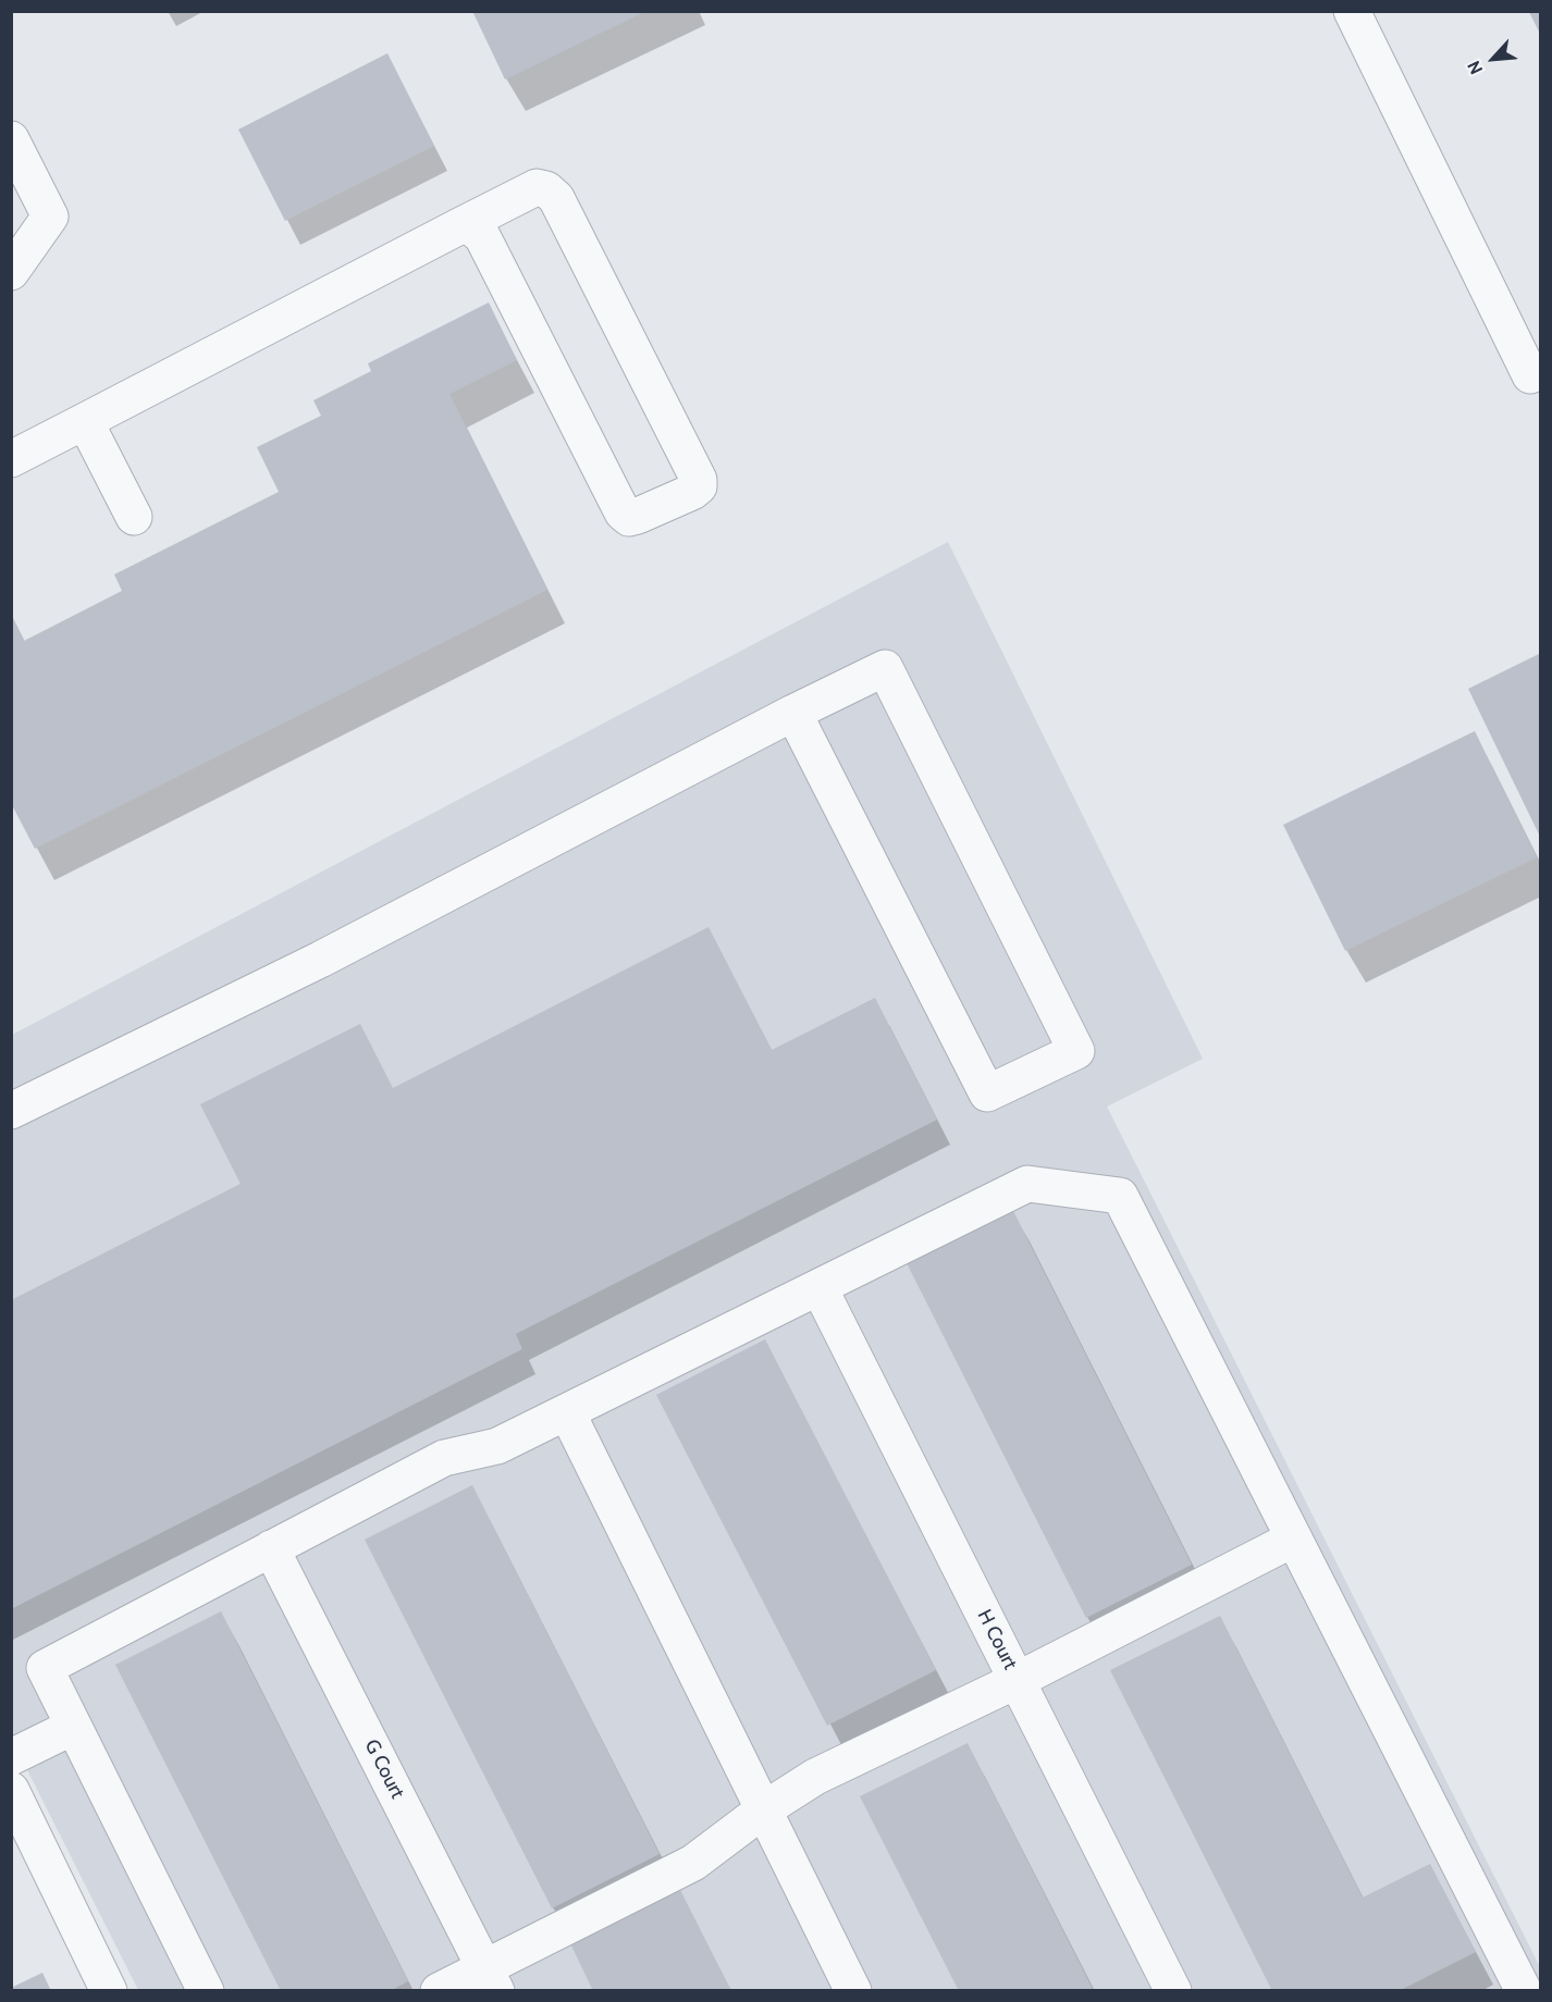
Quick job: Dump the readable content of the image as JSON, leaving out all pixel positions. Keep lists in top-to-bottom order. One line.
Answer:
{"streets":{"lane":["H Court","G Court"]},"north":"bottom left"}
